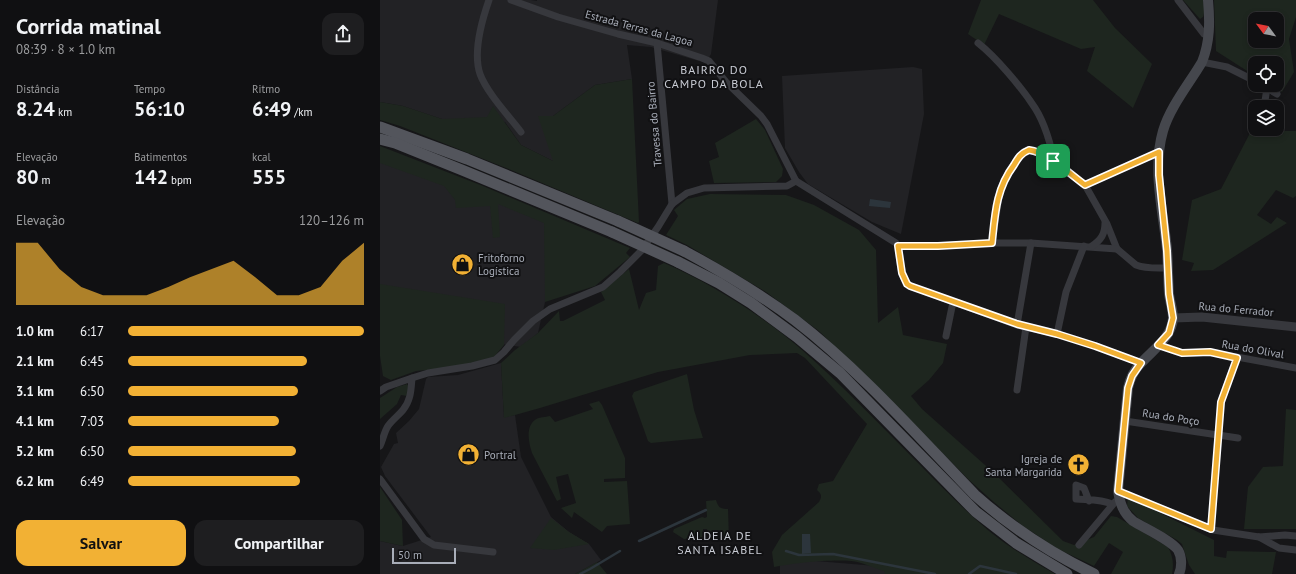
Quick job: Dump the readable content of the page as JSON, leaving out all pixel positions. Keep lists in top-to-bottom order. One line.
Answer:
{"streets":{"street":["Estrada Terras da Lagoa","Travessa do Bairro","Rua do Ferrador","Rua do Olival","Rua do Poço"]},"crossings":[["Estrada Terras da Lagoa","Travessa do Bairro"]],"districts":["BAIRRO DO CAMPO DA BOLA","ALDEIA DE SANTA ISABEL"],"places":{"shop":["Fritoforno Logística","Portral"],"church":["Igreja de Santa Margarida"]},"scale_bar":"50 m","north":"top left","page":{"heading":["Corrida matinal","08:39 · 8 × 1.0 km"],"stats":[["Distância","8.24 km"],["Tempo","56:10"],["Ritmo","6:49 /km"],["Elevação","80 m"],["Batimentos","142 bpm"],["kcal","555"]],"chart":["Elevação","120–126 m"],"list":[{"name":"1.0 km","note":"6:17"},{"name":"2.1 km","note":"6:45"},{"name":"3.1 km","note":"6:50"},{"name":"4.1 km","note":"7:03"},{"name":"5.2 km","note":"6:50"},{"name":"6.2 km","note":"6:49"}],"buttons":["Salvar","Compartilhar"],"scale":"50 m"}}
